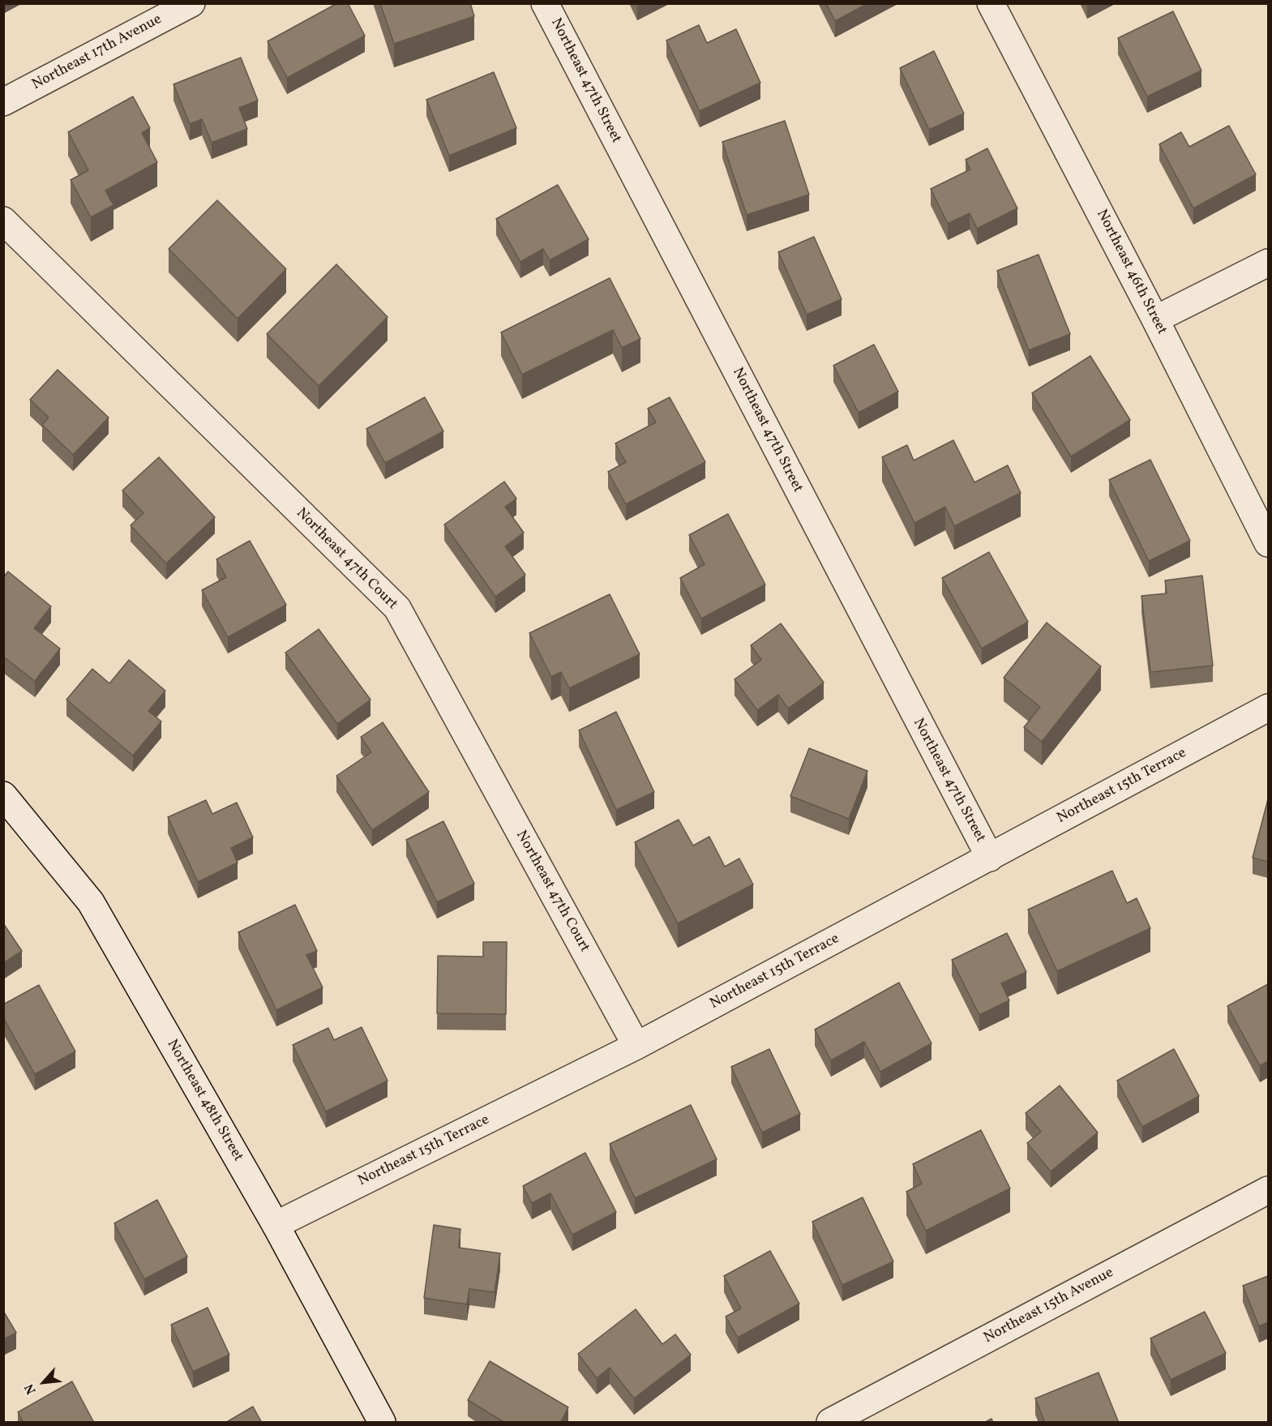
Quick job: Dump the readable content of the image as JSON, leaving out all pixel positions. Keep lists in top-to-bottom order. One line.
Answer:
{"streets":{"street":["Northeast 17th Avenue","Northeast 47th Street","Northeast 46th Street","Northeast 47th Court","Northeast 15th Terrace","Northeast 48th Street","Northeast 15th Avenue"]},"crossings":[["Northeast 47th Street","Northeast 15th Terrace"],["Northeast 47th Court","Northeast 15th Terrace"],["Northeast 15th Terrace","Northeast 48th Street"]],"north":"bottom left"}
